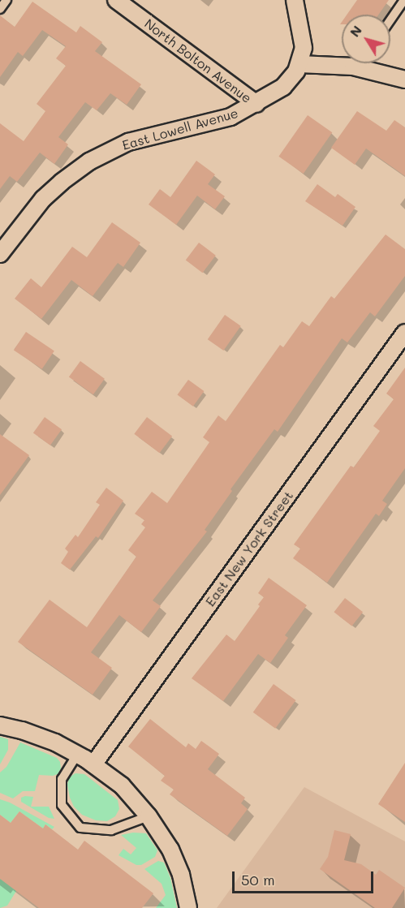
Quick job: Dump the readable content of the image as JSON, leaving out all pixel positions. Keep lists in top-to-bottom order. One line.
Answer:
{"streets":{"street":["North Bolton Avenue","East Lowell Avenue","East New York Street"]},"crossings":[["North Bolton Avenue","East Lowell Avenue"]],"scale_bar":"50 m","north":"top left"}
